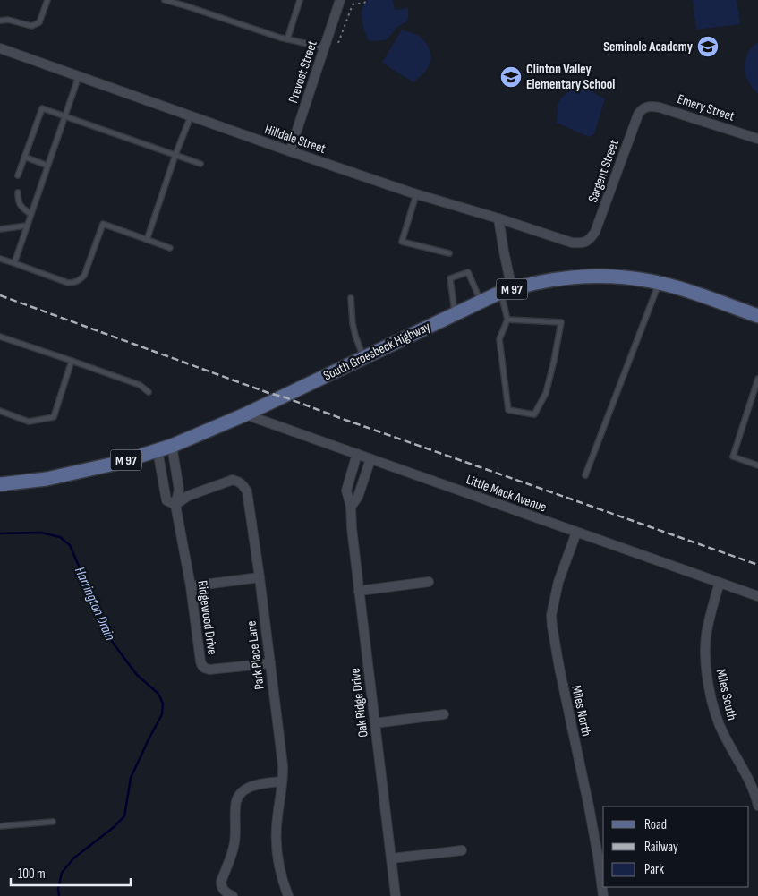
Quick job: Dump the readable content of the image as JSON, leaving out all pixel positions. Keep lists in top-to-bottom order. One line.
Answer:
{"streets":{"main road":["M 97","South Groesbeck Highway"],"street":["Prevost Street","Emery Street","Hilldale Street","Sargent Street","Little Mack Avenue","Ridgewood Drive","Park Place Lane","Miles South","Oak Ridge Drive","Miles North"]},"crossings":[["Prevost Street","Hilldale Street"],["Emery Street","Sargent Street"],["Hilldale Street","Sargent Street"],["South Groesbeck Highway","Little Mack Avenue"],["South Groesbeck Highway","Ridgewood Drive"],["Little Mack Avenue","Miles South"],["Little Mack Avenue","Oak Ridge Drive"],["Little Mack Avenue","Miles North"],["Ridgewood Drive","Park Place Lane"]],"water":["Harrington Drain"],"places":{"school or university":["Seminole Academy","Clinton Valley Elementary School"]},"legend":["Road","Railway","Park"],"scale_bar":"100 m"}
